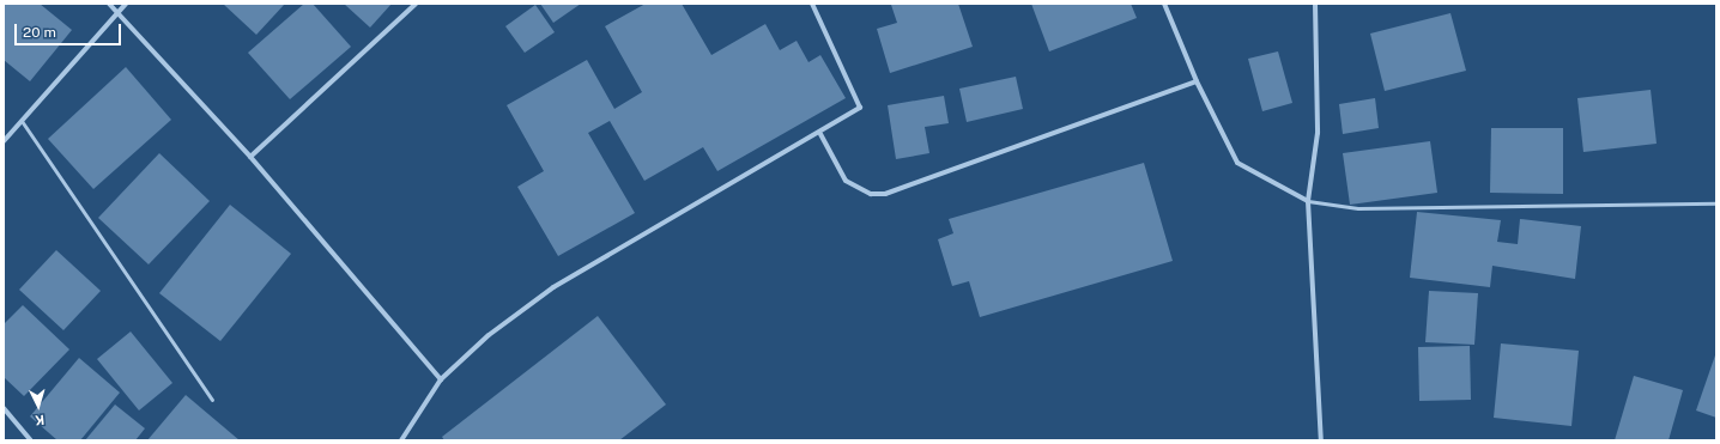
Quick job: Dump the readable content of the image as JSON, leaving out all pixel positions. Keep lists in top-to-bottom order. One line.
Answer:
{"scale_bar":"20 m","north":"bottom"}
